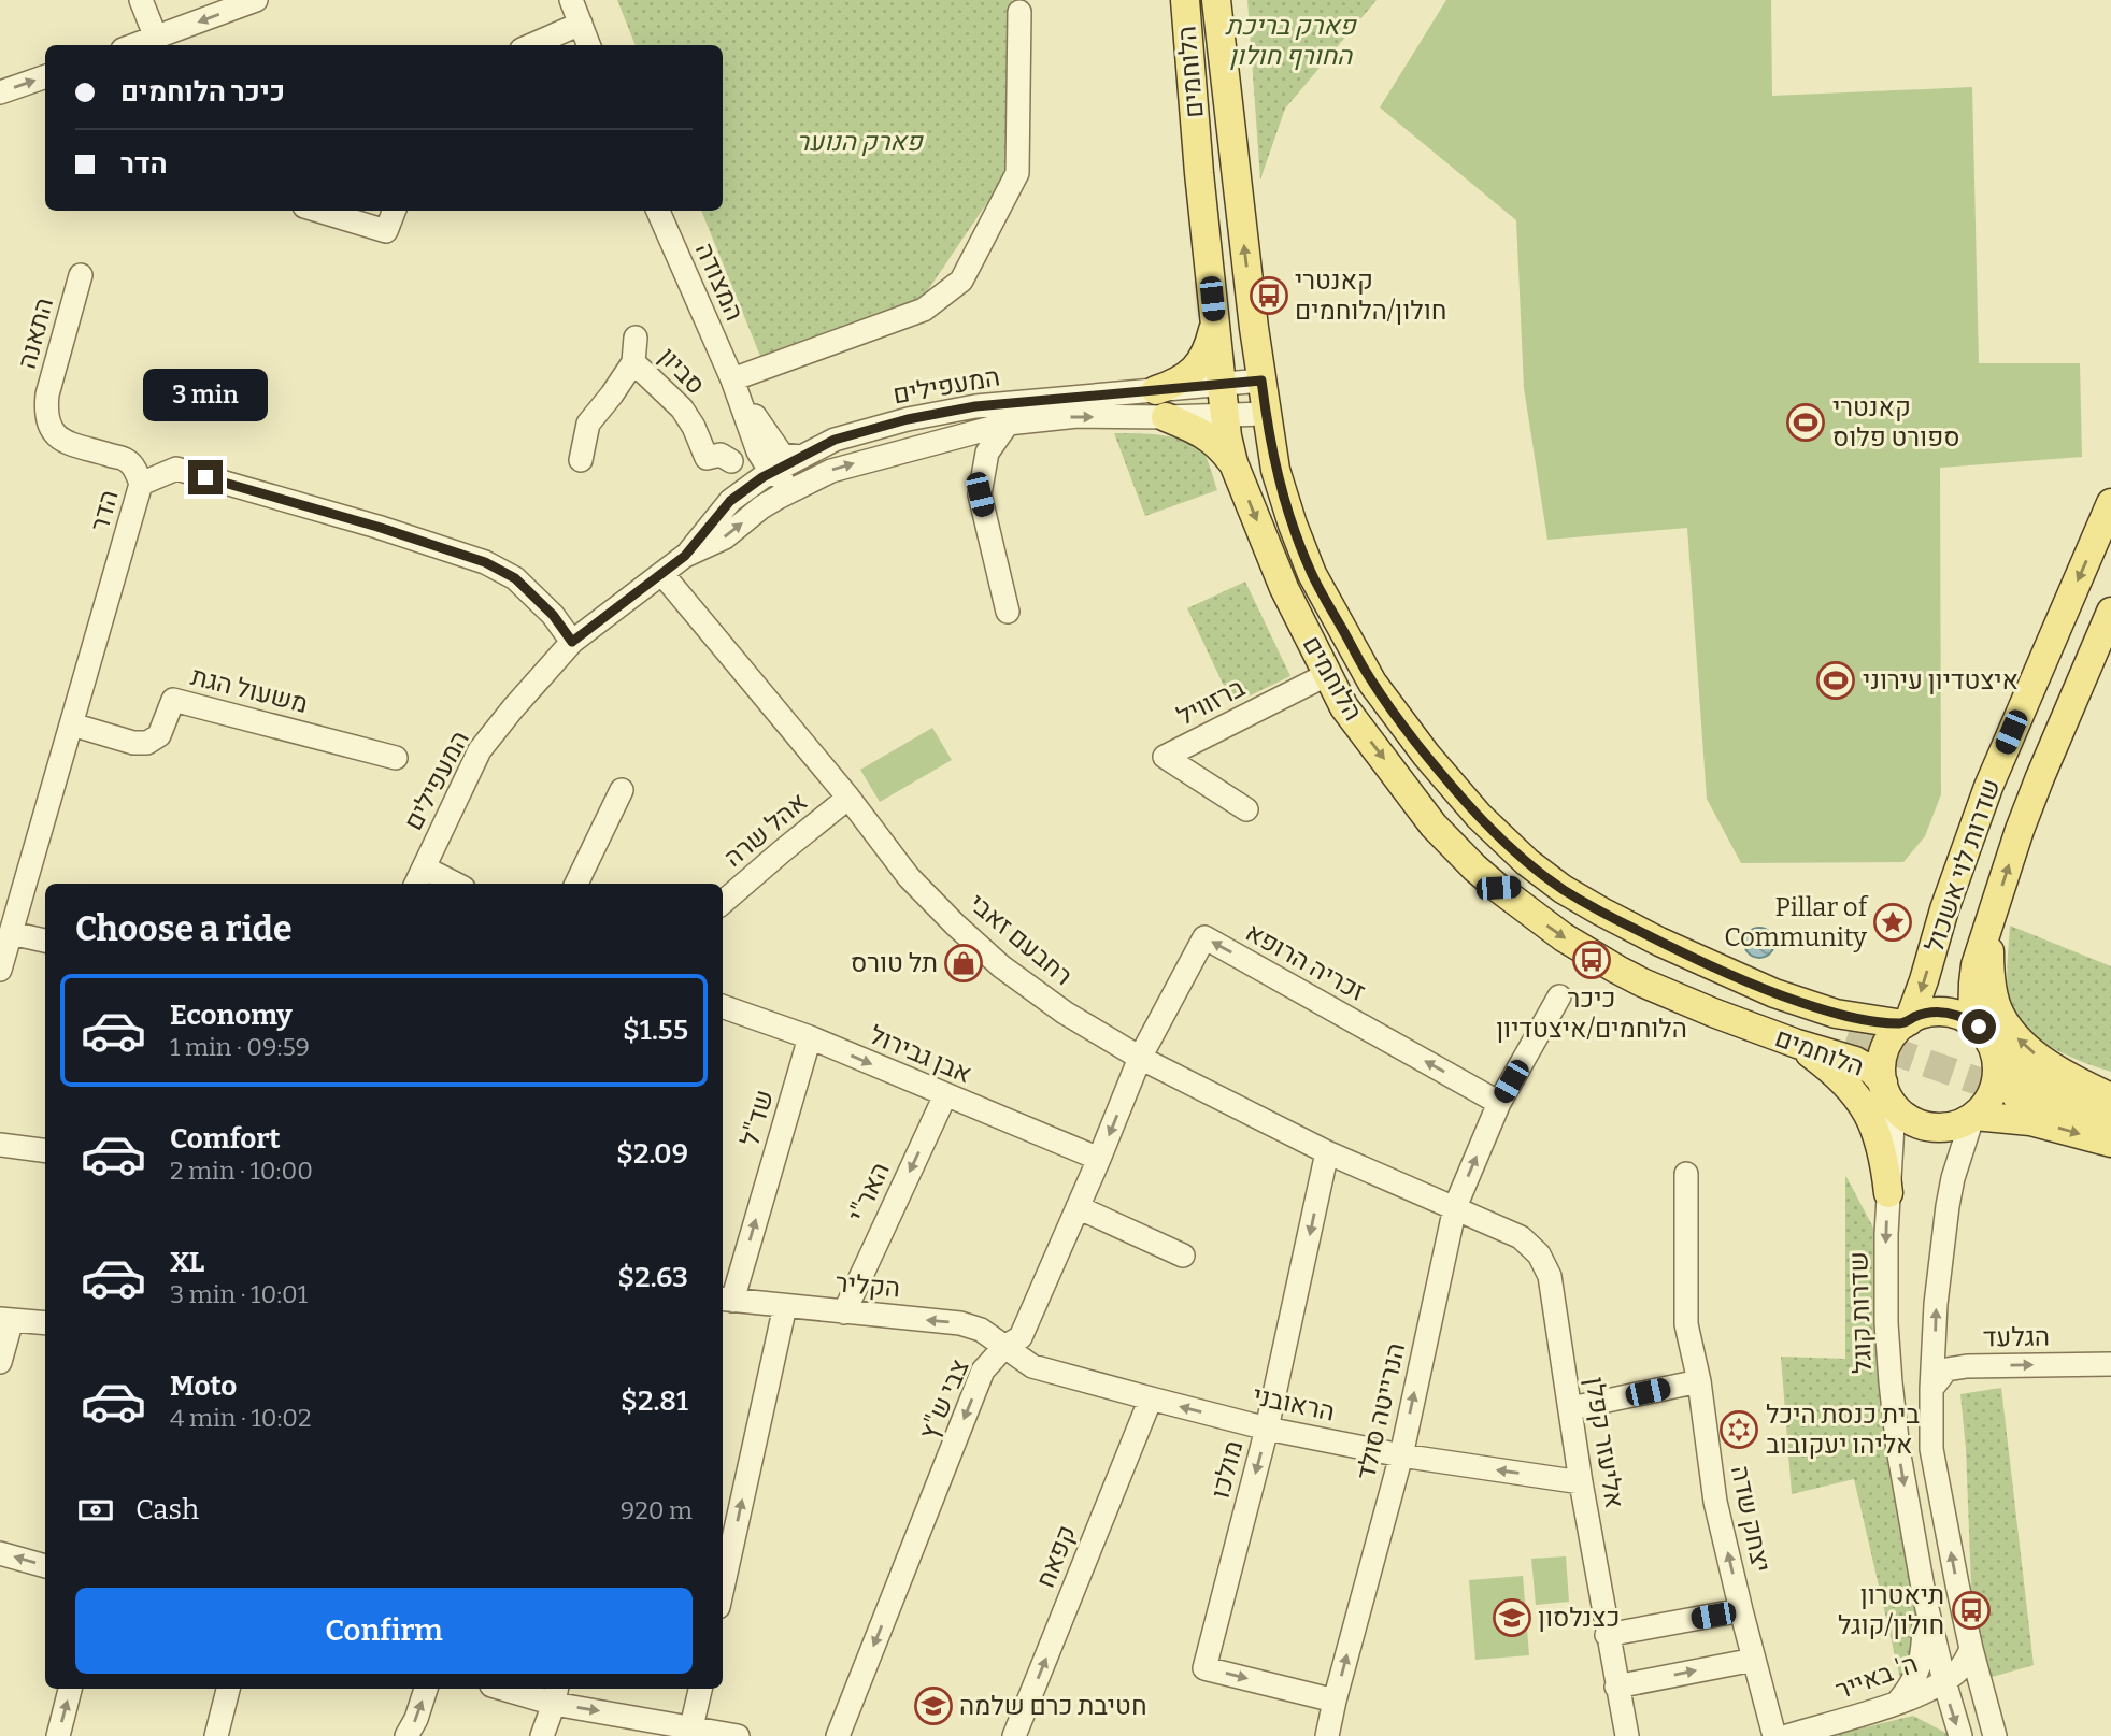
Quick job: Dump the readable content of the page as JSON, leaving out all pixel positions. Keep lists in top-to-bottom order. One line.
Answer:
{"streets":{"main road":["הלוחמים","שדרות לוי אשכול"],"street":["המצודה","התאנה","סביון","המעפילים","הדר","משעול הגת","ברזוויל","אהל שרה","רחבעם זאבי","זכריה הרופא","אבן גבירול","שד\"ל","האר\"י","הקליר","שדרות קוגל","הגלעד","צבי ש\"ץ","הראובני","הנרייטה סולד","אליעזר קפלן","מולכו","יצחק שדה","קפאח","ה' באייר"]},"crossings":[["הלוחמים","המעפילים"],["הלוחמים","ברזוויל"],["הלוחמים","שדרות לוי אשכול"],["הלוחמים","שדרות קוגל"],["המצודה","המעפילים"],["התאנה","הדר"],["המעפילים","הדר"],["המעפילים","רחבעם זאבי"],["הדר","משעול הגת"],["אהל שרה","רחבעם זאבי"],["שדרות לוי אשכול","שדרות קוגל"],["רחבעם זאבי","זכריה הרופא"],["רחבעם זאבי","צבי ש\"ץ"],["רחבעם זאבי","הנרייטה סולד"],["רחבעם זאבי","אליעזר קפלן"],["רחבעם זאבי","מולכו"],["זכריה הרופא","צבי ש\"ץ"],["זכריה הרופא","הנרייטה סולד"],["אבן גבירול","שד\"ל"],["אבן גבירול","האר\"י"],["אבן גבירול","צבי ש\"ץ"],["שד\"ל","הקליר"],["האר\"י","הקליר"],["הקליר","צבי ש\"ץ"],["הקליר","הראובני"],["שדרות קוגל","ה' באייר"],["צבי ש\"ץ","הראובני"],["הראובני","הנרייטה סולד"],["הראובני","אליעזר קפלן"],["הראובני","מולכו"],["הראובני","קפאח"],["הנרייטה סולד","אליעזר קפלן"],["הנרייטה סולד","מולכו"]],"one_way":["אבן גבירול","שד\"ל","האר\"י","הקליר","הגלעד","הראובני","הנרייטה סולד","מולכו","יצחק שדה","קפאח"],"parks":["פארק בריכת החורף חולון","פארק הנוער"],"places":{"bus stop":["קאנטרי חולון/הלוחמים","כיכר הלוחמים/איצטדיון","תיאטרון חולון/קוגל"],"sports":["קאנטרי ספורט פלוס","איצטדיון עירוני"],"place":["Pillar of Community"],"shop":["תל טורס"],"synagogue":["בית כנסת היכל אליהו יעקובוב"],"school or university":["כצנלסון","חטיבת כרם שלמה"]},"page":{"banner":["כיכר הלוחמים","הדר"],"bubble":"3 min","heading":"Choose a ride","list":[{"name":"Economy","note":"1 min · 09:59","value":"$1.55"},{"name":"Comfort","note":"2 min · 10:00","value":"$2.09"},{"name":"XL","note":"3 min · 10:01","value":"$2.63"},{"name":"Moto","note":"4 min · 10:02","value":"$2.81"}],"pay":["Cash","920 m"],"buttons":"Confirm"}}
